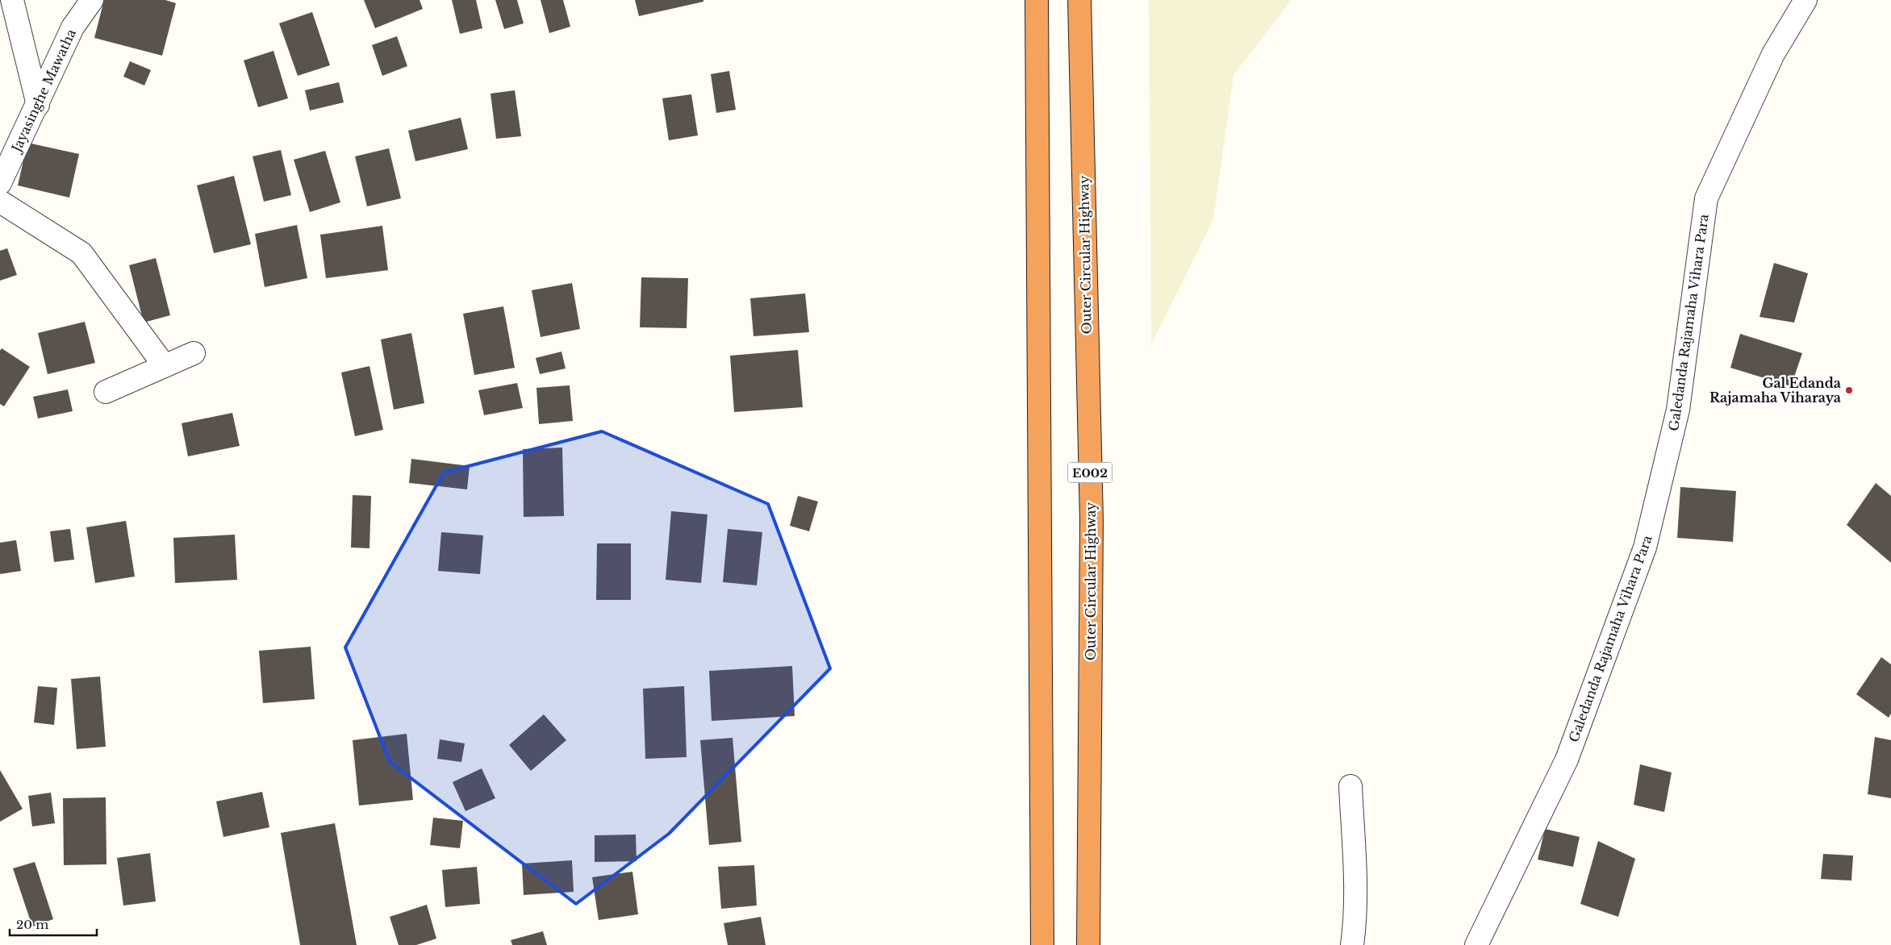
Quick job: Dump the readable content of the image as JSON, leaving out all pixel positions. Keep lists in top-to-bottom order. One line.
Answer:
{"streets":{"highway":["Outer Circular Highway","E002"],"street":["Jayasinghe Mawatha","Galedanda Rajamaha Vihara Para"]},"places":["Gal Edanda Rajamaha Viharaya"],"scale_bar":"20 m"}
